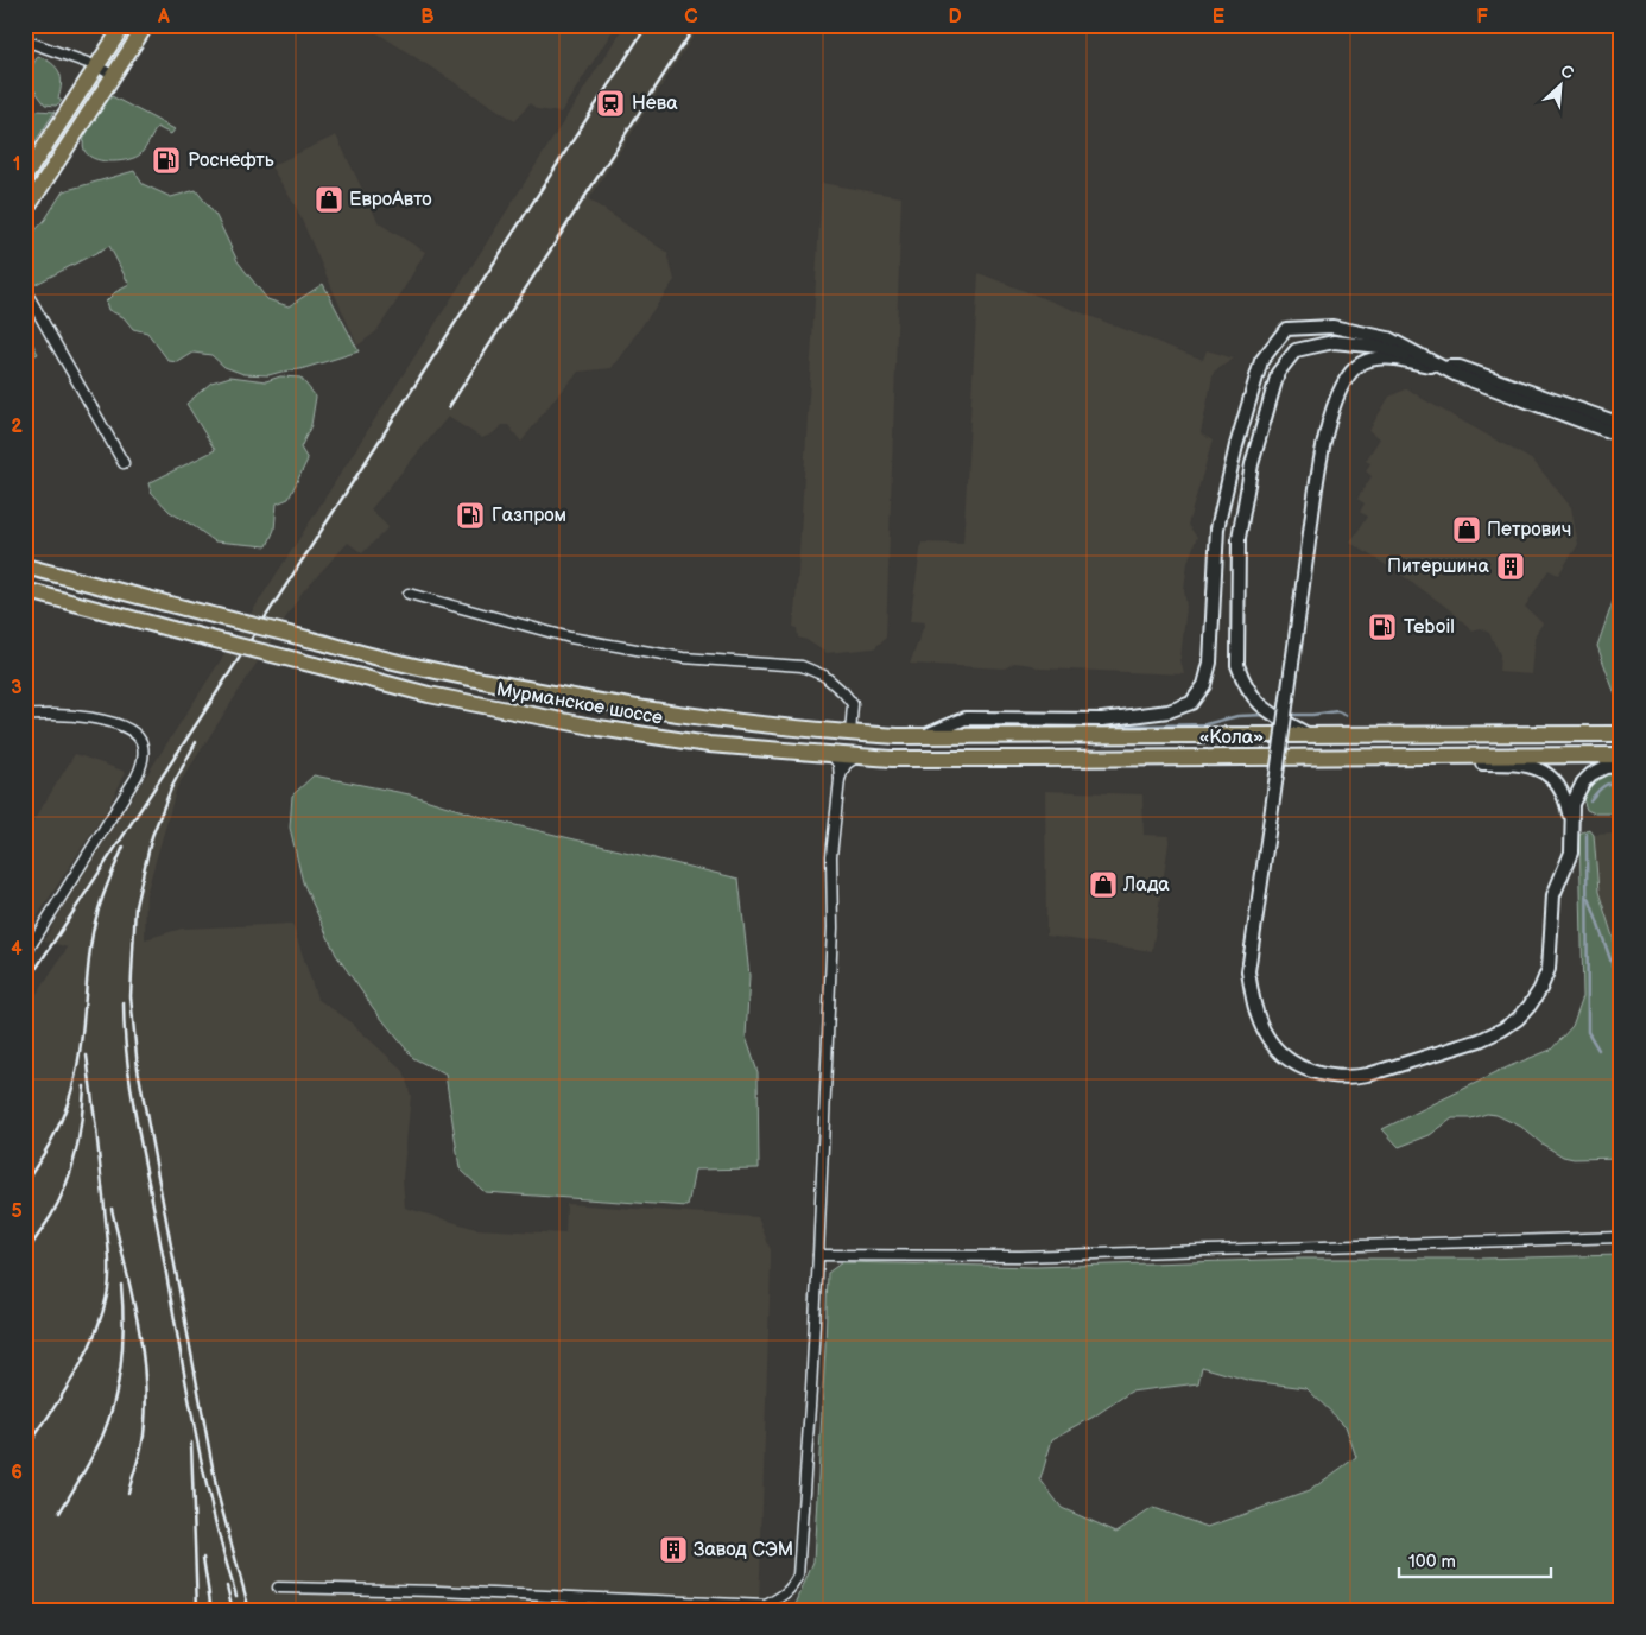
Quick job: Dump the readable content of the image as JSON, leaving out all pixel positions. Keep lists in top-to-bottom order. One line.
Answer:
{"streets":{"main road":["Мурманское шоссе","«Кола»"]},"crossings":[["Мурманское шоссе","«Кола»"]],"places":{"station":["Нева"],"fuel station":["Роснефть","Газпром","Teboil"],"shop":["ЕвроАвто","Петрович","Лада"],"building":["Питершина","Завод СЭМ"]},"scale_bar":"100 m","north":"top right","grid":{"columns":["A","B","C","D","E","F"],"rows":["1","2","3","4","5","6"]}}
